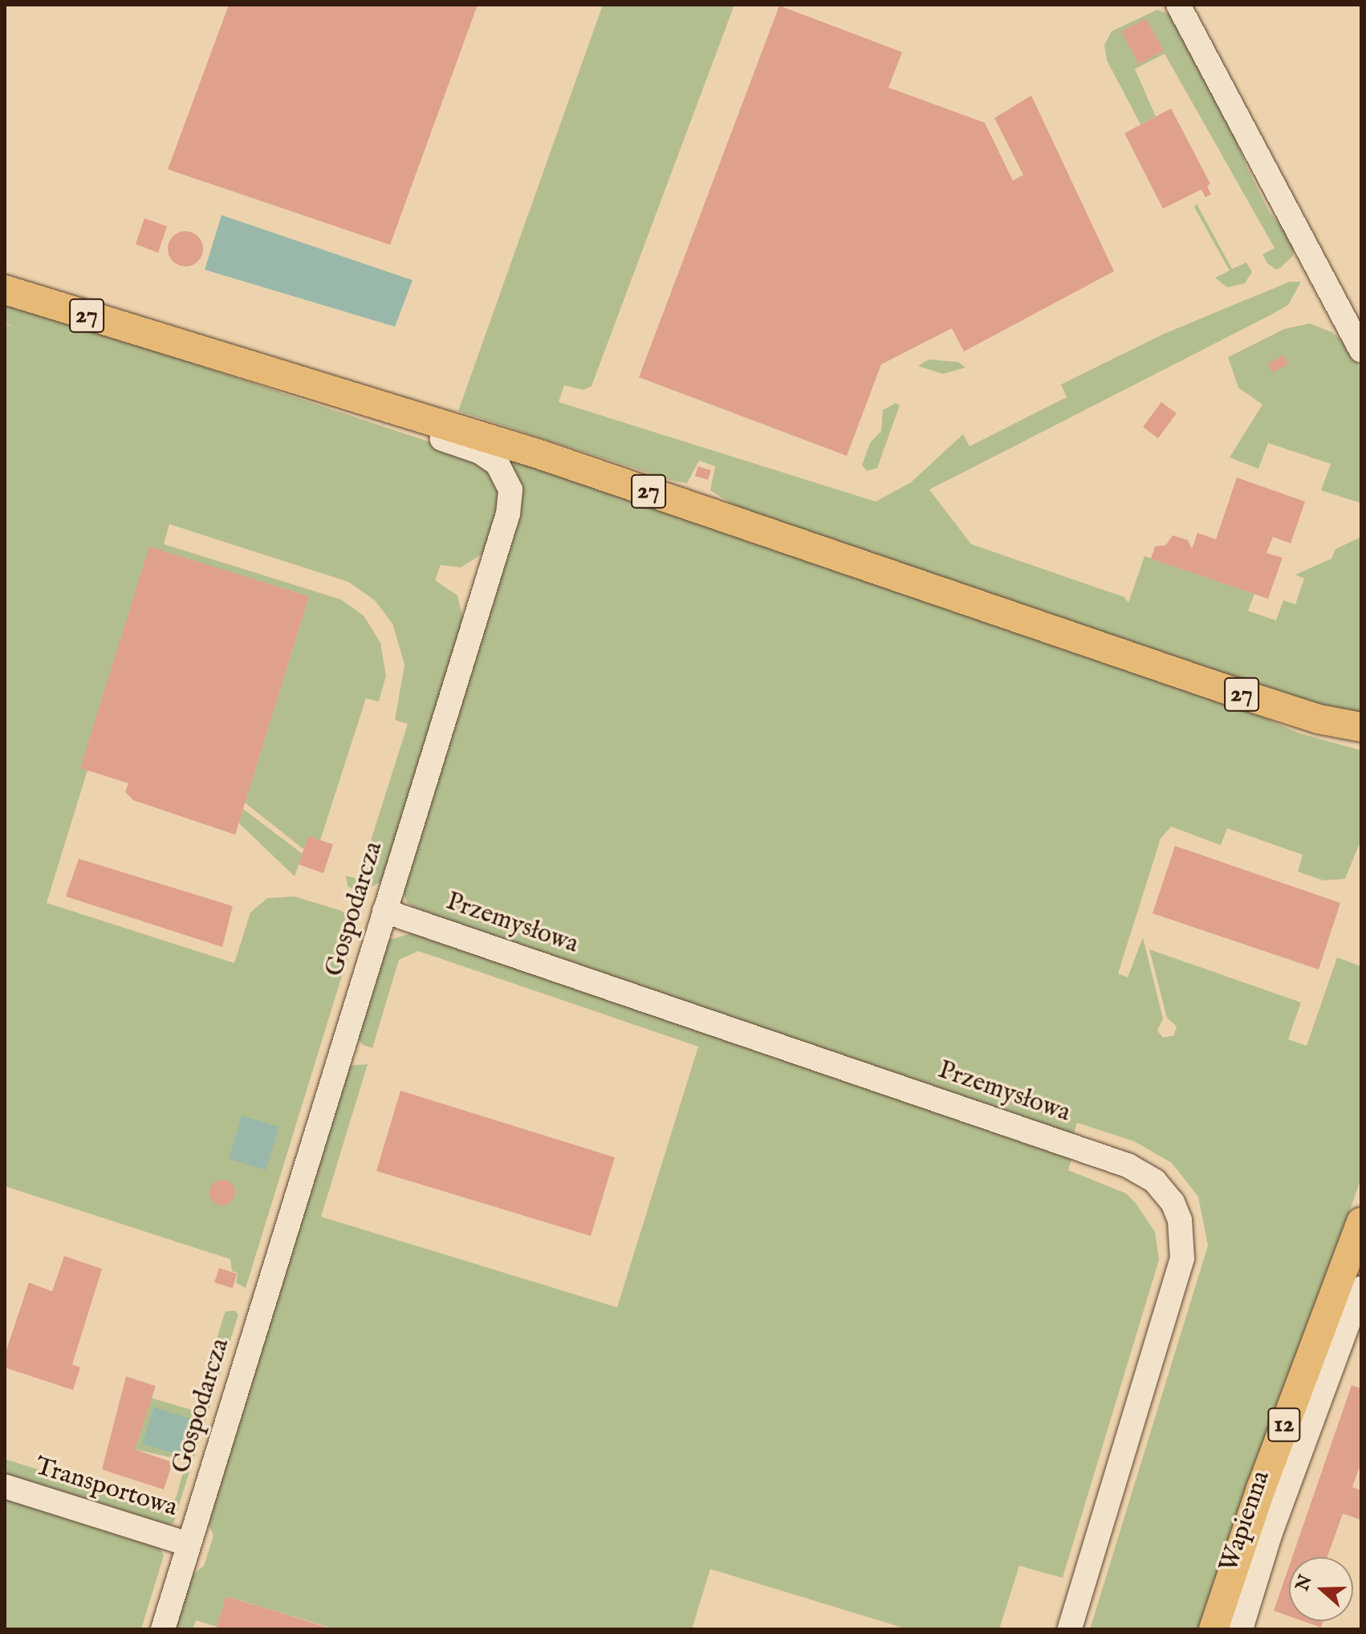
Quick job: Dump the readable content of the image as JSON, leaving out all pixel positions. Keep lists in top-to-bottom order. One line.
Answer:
{"streets":{"main road":["27","12"],"street":["Gospodarcza","Przemysłowa","Transportowa","Wapienna"]},"crossings":[["27","Gospodarcza"],["Gospodarcza","Przemysłowa"],["Gospodarcza","Transportowa"]],"north":"left"}
